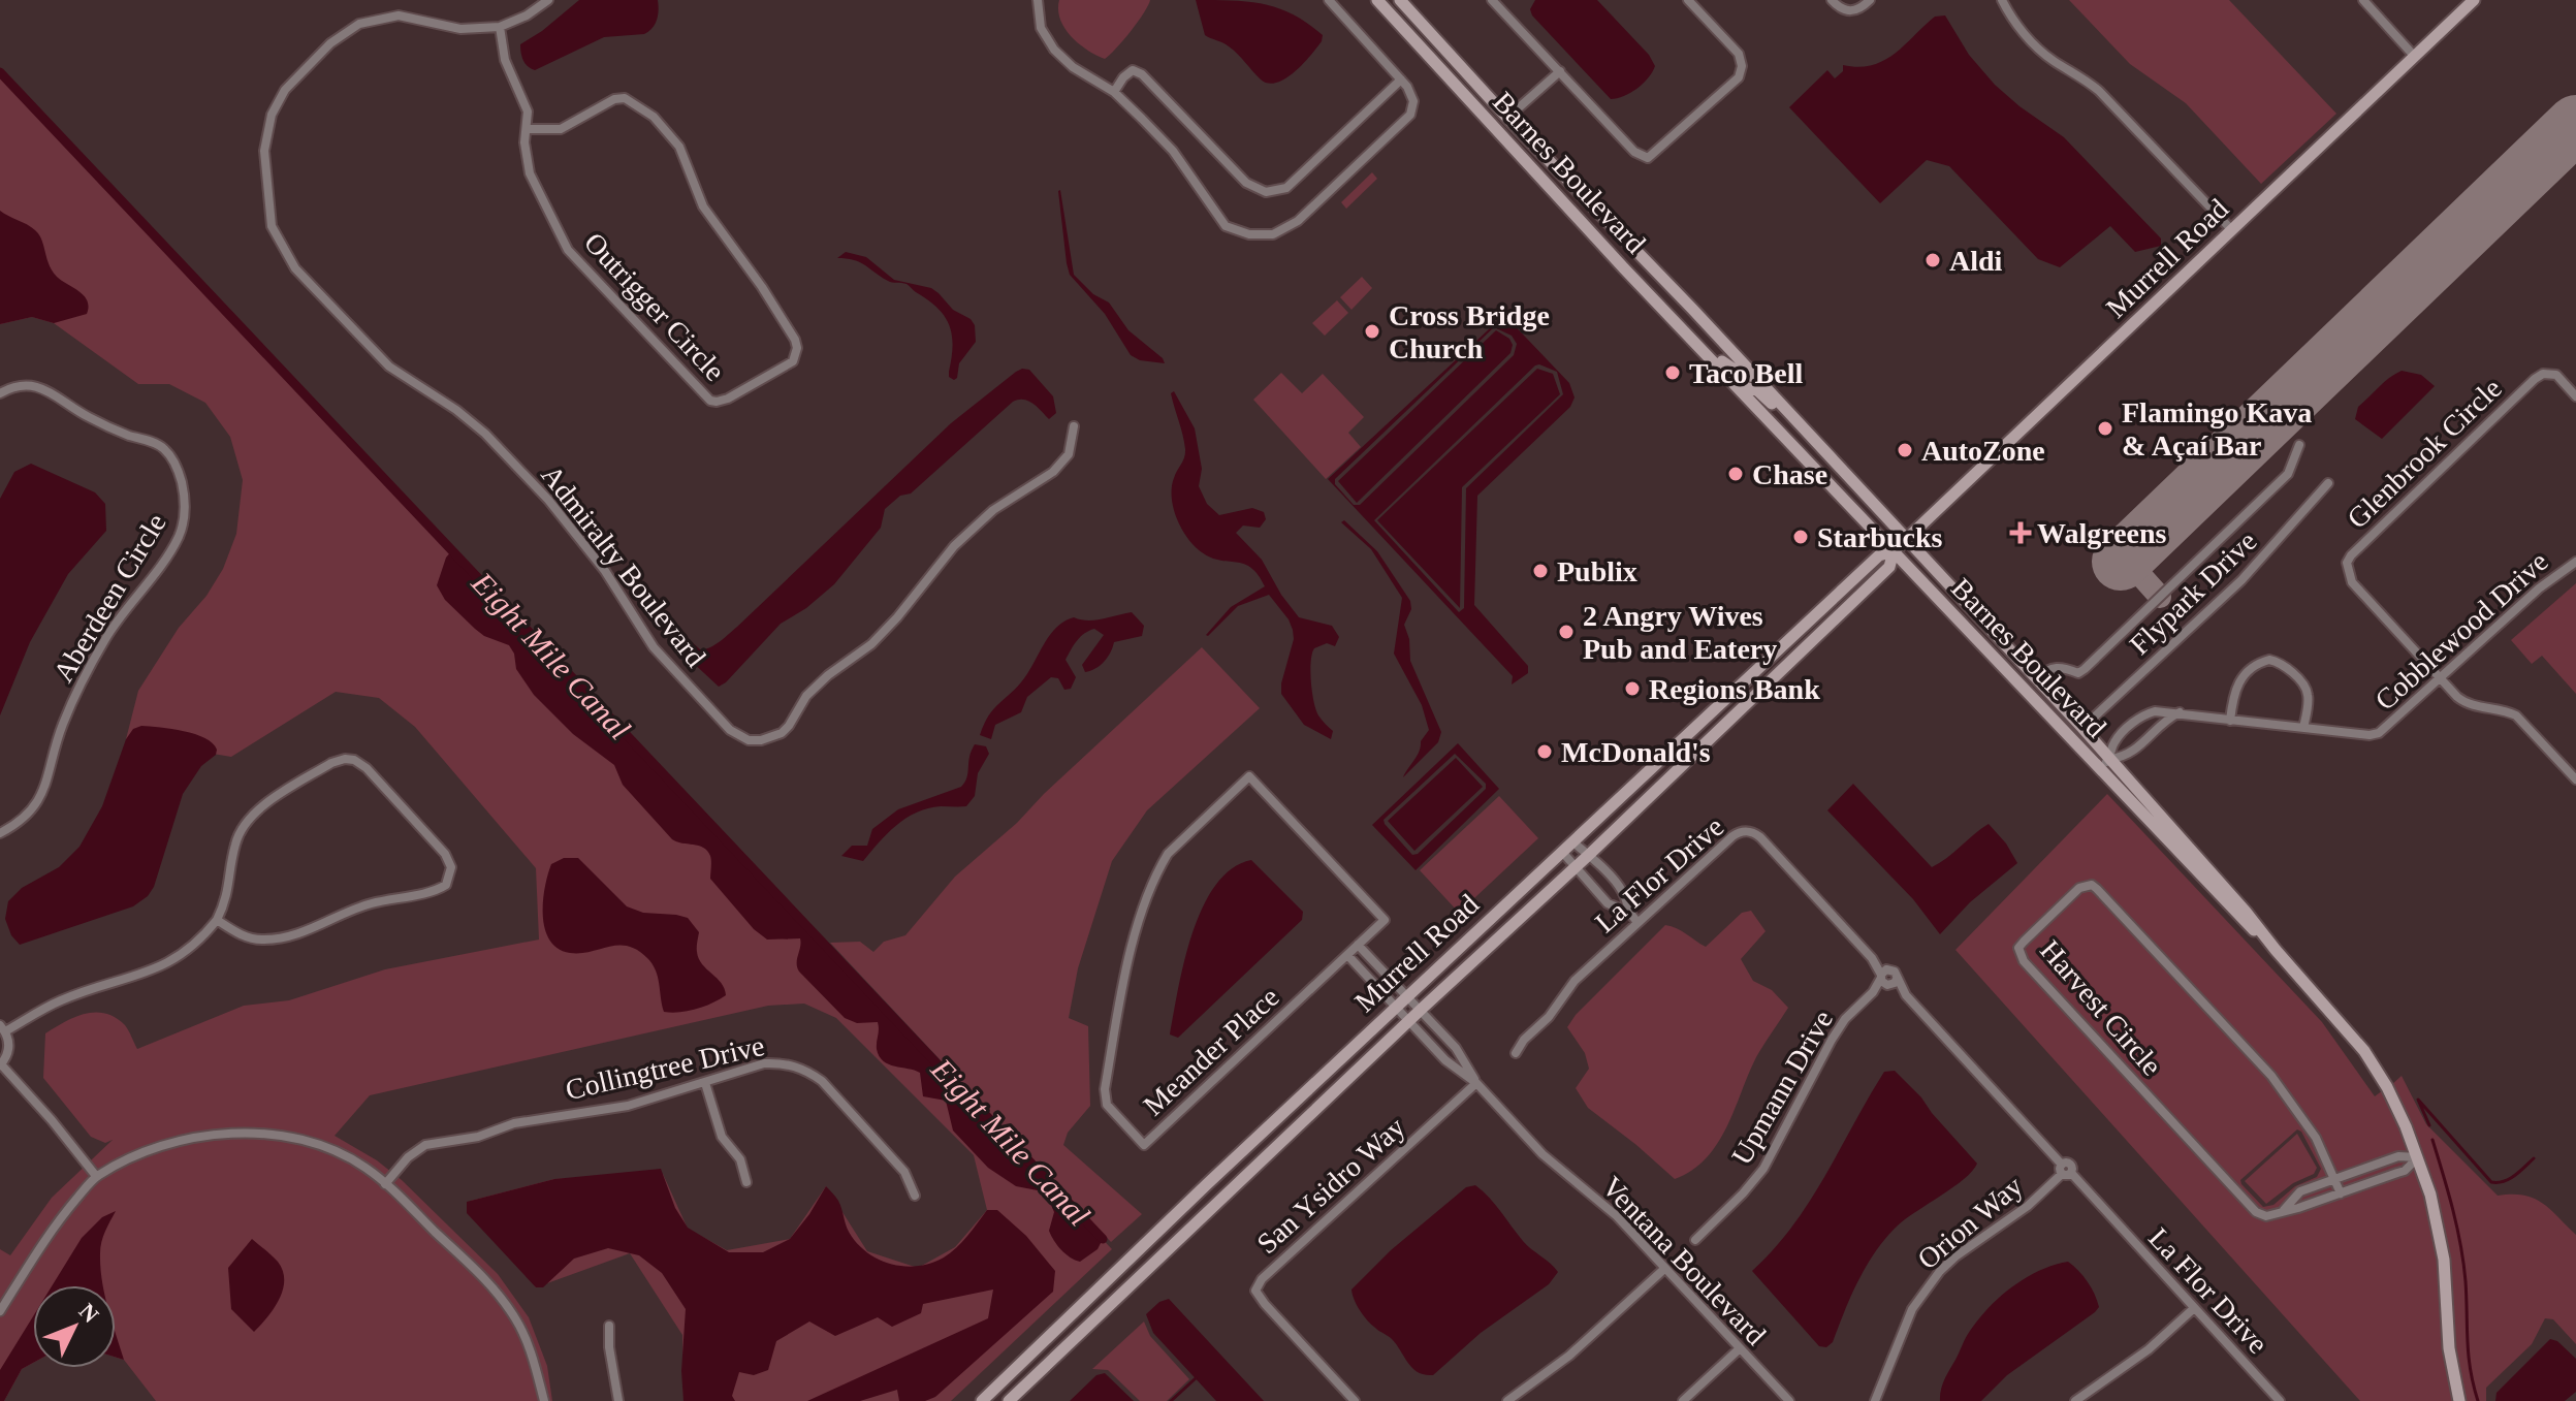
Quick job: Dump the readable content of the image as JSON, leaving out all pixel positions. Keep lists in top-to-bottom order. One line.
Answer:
{"streets":{"main road":["Barnes Boulevard","Murrell Road"],"street":["Outrigger Circle","Glenbrook Circle","Admiralty Boulevard","Flypark Drive","Aberdeen Circle","Cobblewood Drive","La Flor Drive","Harvest Circle","Meander Place","Collingtree Drive","Upmann Drive","San Ysidro Way","Orion Way","Ventana Boulevard"]},"crossings":[["Barnes Boulevard","Murrell Road"],["Barnes Boulevard","Flypark Drive"],["Barnes Boulevard","Cobblewood Drive"],["Barnes Boulevard","Harvest Circle"],["Murrell Road","Ventana Boulevard"],["Outrigger Circle","Admiralty Boulevard"],["Glenbrook Circle","Cobblewood Drive"],["La Flor Drive","Upmann Drive"],["La Flor Drive","Orion Way"],["Meander Place","Ventana Boulevard"],["San Ysidro Way","Ventana Boulevard"]],"water":["Eight Mile Canal"],"places":{"other":["Aldi","Cross Bridge Church","Taco Bell","Flamingo Kava & Açaí Bar","AutoZone","Chase","Starbucks","Publix","2 Angry Wives Pub and Eatery","Regions Bank","McDonald's"],"health":["Walgreens"]},"north":"top right"}
